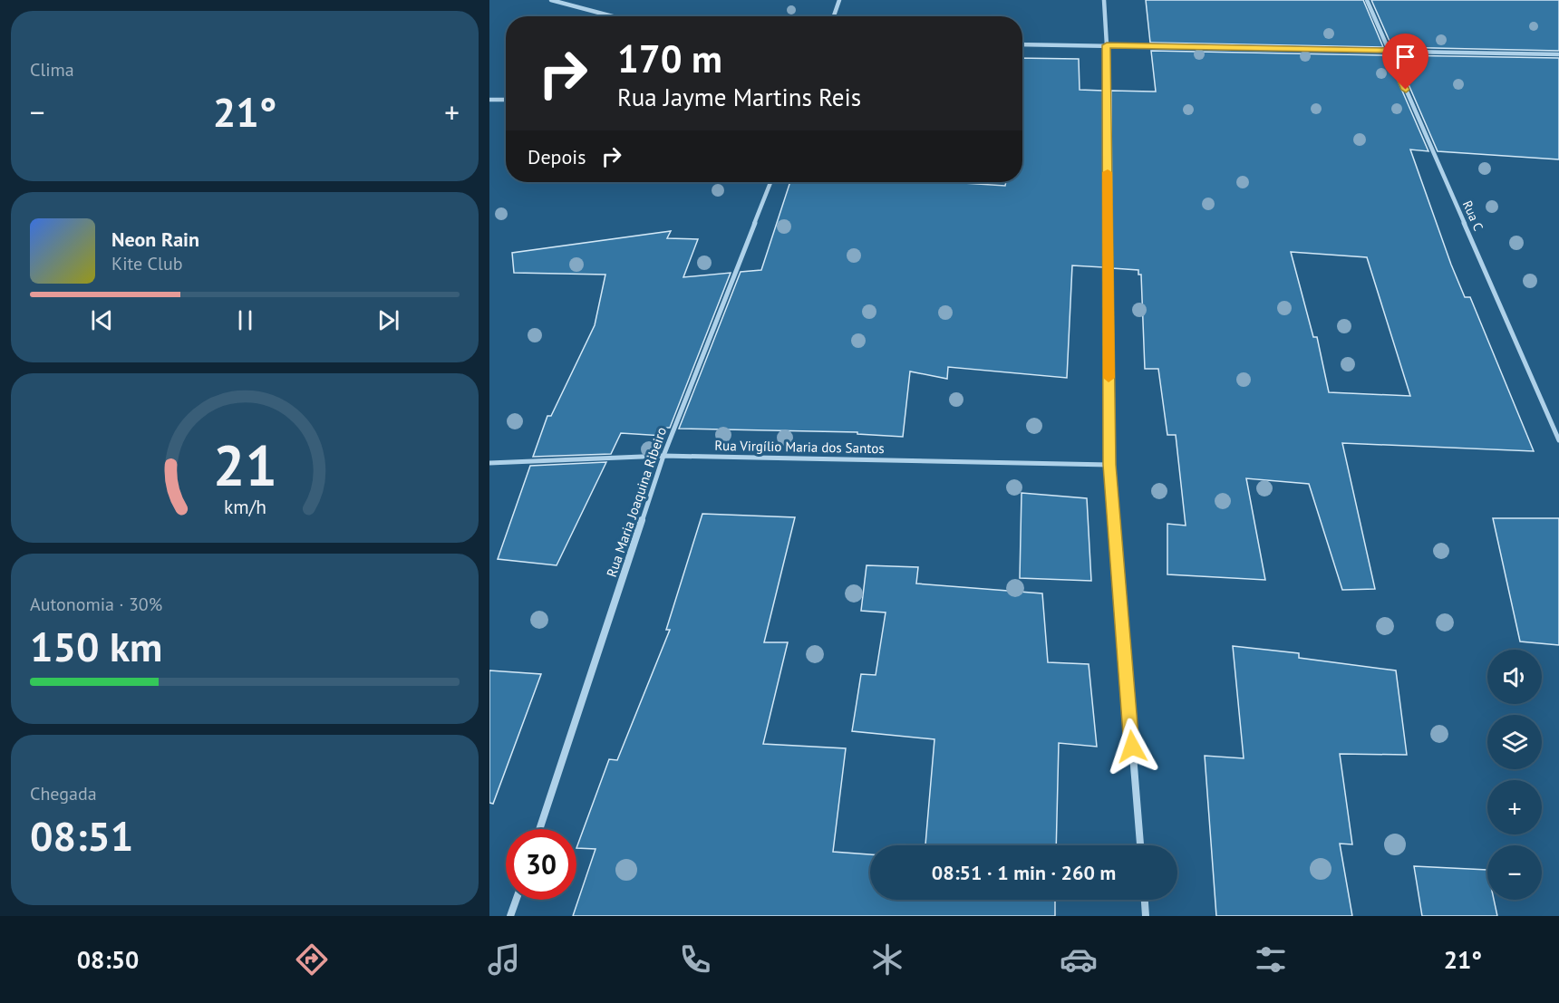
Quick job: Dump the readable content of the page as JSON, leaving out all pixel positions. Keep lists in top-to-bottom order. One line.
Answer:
{"streets":{"street":["Rua C","Rua Virgílio Maria dos Santos","Rua Maria Joaquina Ribeiro"]},"crossings":[["Rua Virgílio Maria dos Santos","Rua Maria Joaquina Ribeiro"]],"page":{"tile":["Clima",["Autonomia · 30%","150 km"],["Chegada","08:51"]],"turn":["170 m","Rua Jayme Martins Reis"],"heat":["−","21°","+"],"then":"Depois","song":["Neon Rain","Kite Club"],"map_buttons":["+","−"],"limit":"30","trip":"08:51 · 1 min · 260 m","tabs":["08:50","21°"],"gauge":["21","km/h"]}}
